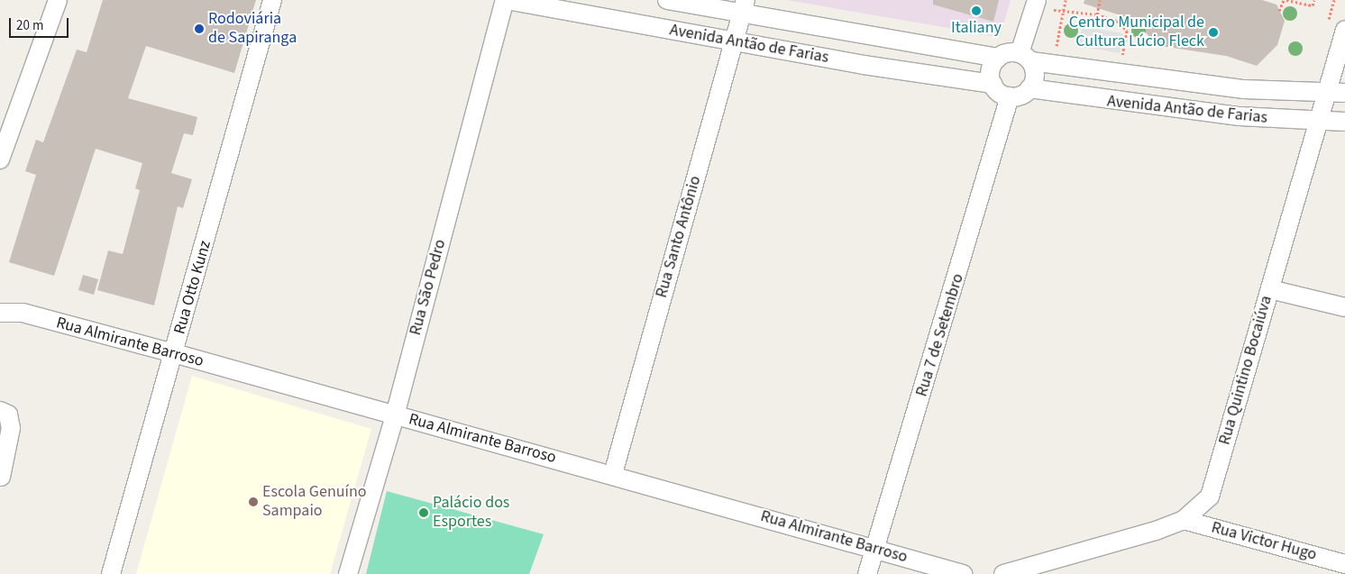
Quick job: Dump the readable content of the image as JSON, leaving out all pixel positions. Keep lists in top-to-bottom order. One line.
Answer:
{"streets":{"street":["Avenida Antão de Farias","Rua Santo Antônio","Rua Otto Kunz","Rua São Pedro","Rua 7 de Setembro","Rua Almirante Barroso","Rua Quintino Bocaiúva","Rua Victor Hugo"]},"crossings":[["Avenida Antão de Farias","Rua Santo Antônio"],["Avenida Antão de Farias","Rua São Pedro"],["Avenida Antão de Farias","Rua 7 de Setembro"],["Avenida Antão de Farias","Rua Quintino Bocaiúva"],["Rua Santo Antônio","Rua Almirante Barroso"],["Rua Otto Kunz","Rua Almirante Barroso"],["Rua São Pedro","Rua Almirante Barroso"],["Rua 7 de Setembro","Rua Almirante Barroso"],["Rua Quintino Bocaiúva","Rua Victor Hugo"]],"places":["Italiany","Rodoviária de Sapiranga","Centro Municipal de Cultura Lúcio Fleck","Escola Genuíno Sampaio","Palácio dos Esportes"],"scale_bar":"20 m"}
